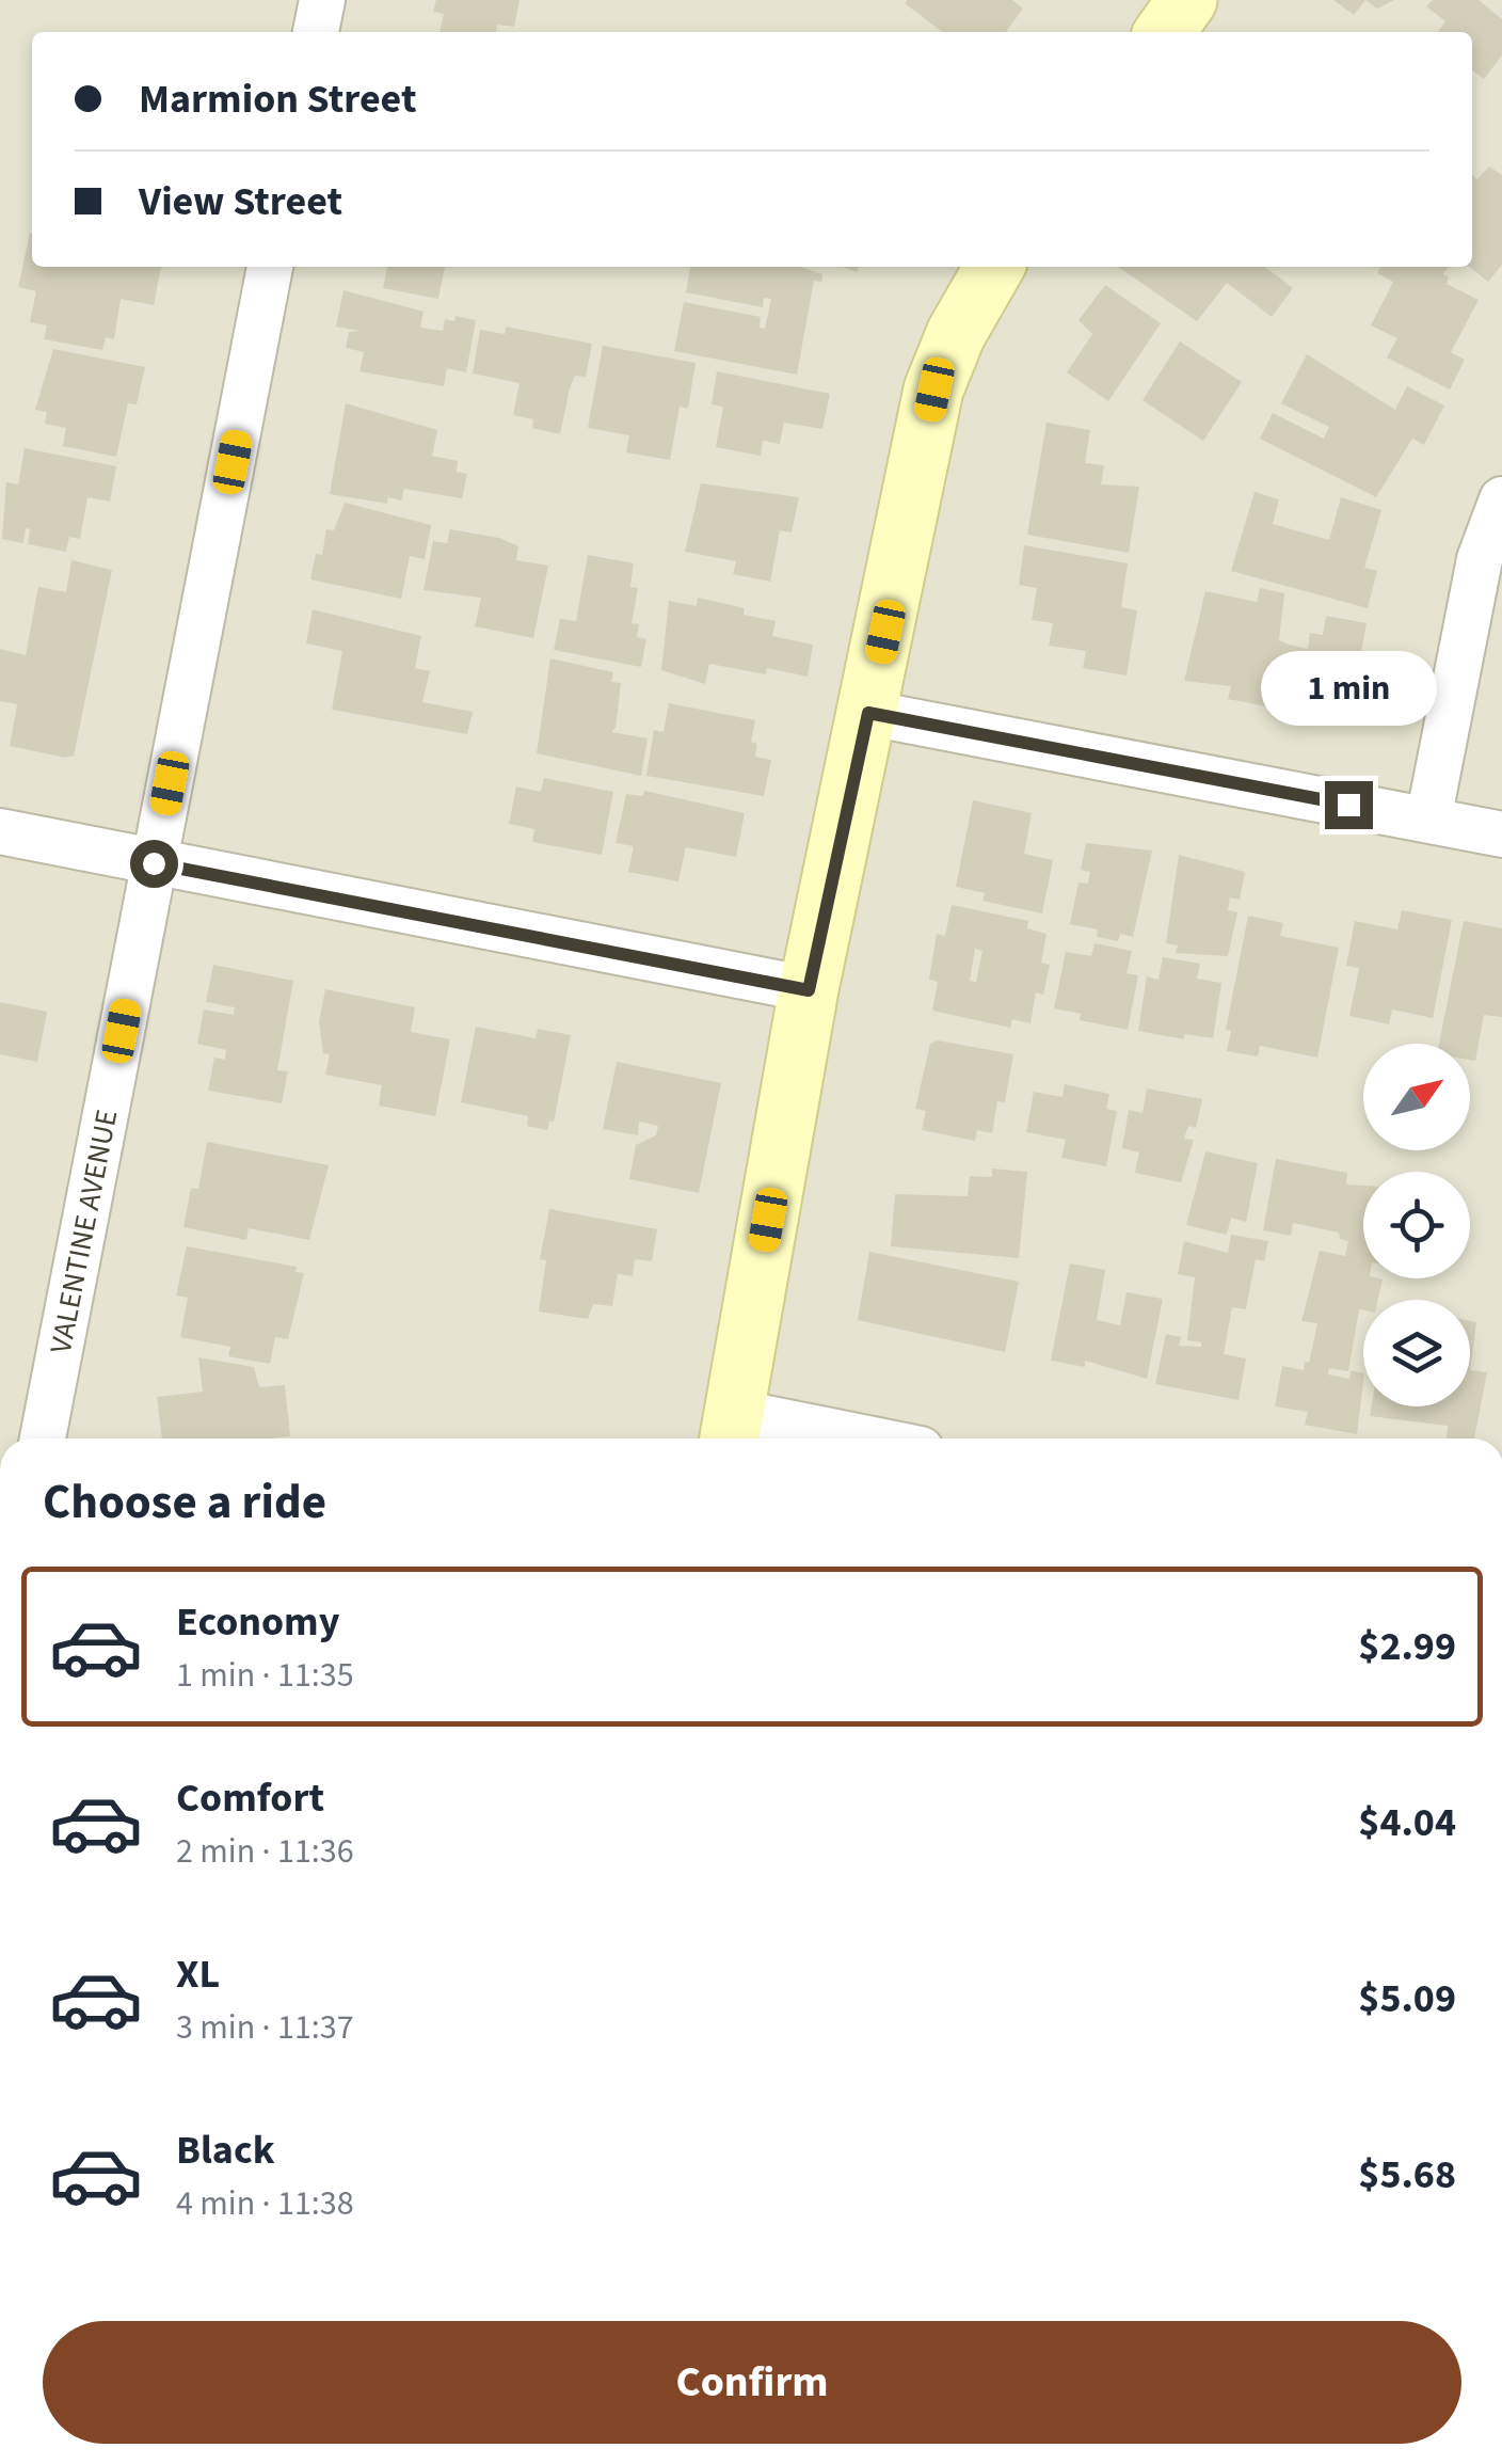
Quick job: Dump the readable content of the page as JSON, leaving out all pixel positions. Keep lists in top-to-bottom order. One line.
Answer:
{"streets":{"street":["VALENTINE AVENUE"]},"north":"top right","page":{"banner":["Marmion Street","View Street"],"bubble":"1 min","heading":"Choose a ride","list":[{"name":"Economy","note":"1 min · 11:35","value":"$2.99"},{"name":"Comfort","note":"2 min · 11:36","value":"$4.04"},{"name":"XL","note":"3 min · 11:37","value":"$5.09"},{"name":"Black","note":"4 min · 11:38","value":"$5.68"}],"buttons":"Confirm"}}
